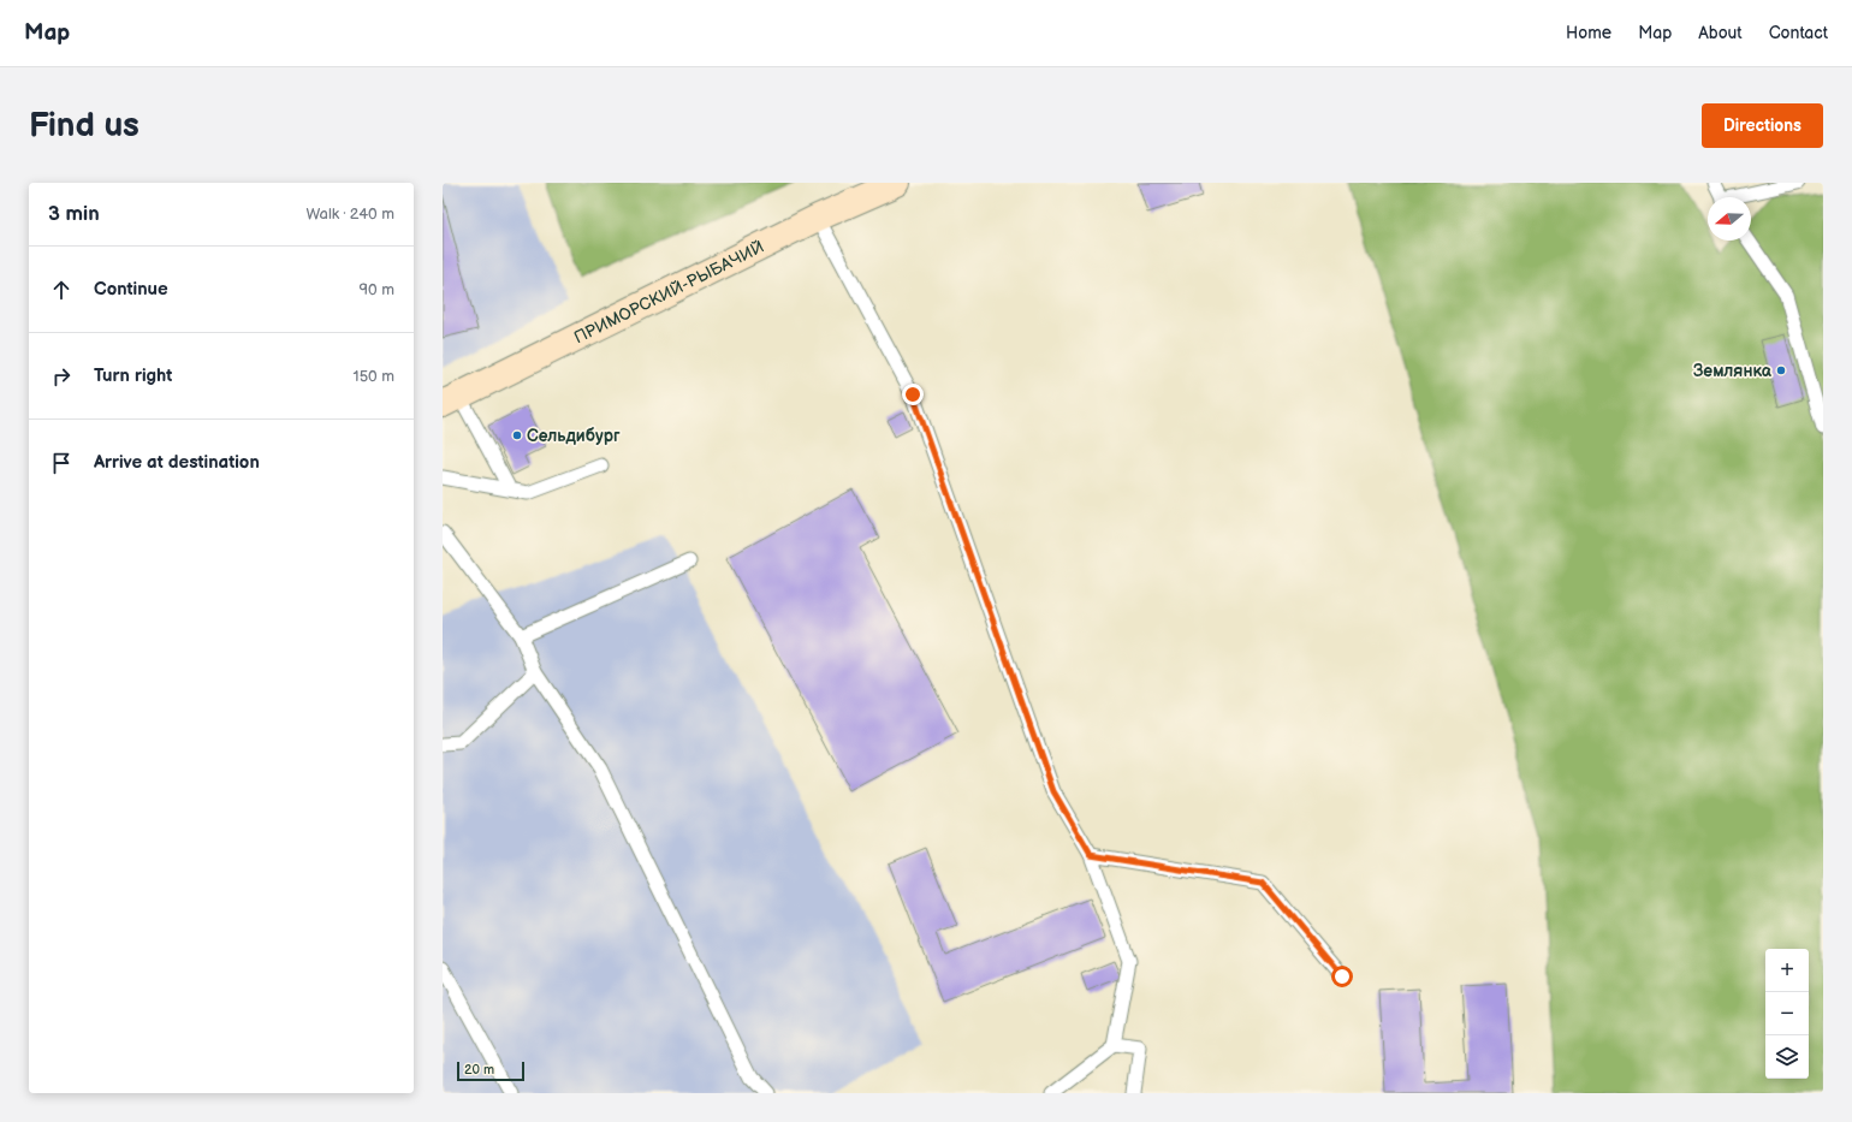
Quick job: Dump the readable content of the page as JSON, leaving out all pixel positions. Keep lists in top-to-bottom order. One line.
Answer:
{"streets":{"main road":["ПРИМОРСКИЙ-РЫБАЧИЙ"]},"places":["Землянка","Сельдибург"],"scale_bar":"20 m","north":"left","page":{"header":"Map","nav":["Home","Map","About","Contact"],"buttons":"Directions","title":"Find us","heading":["3 min","Walk · 240 m"],"list":[["Continue","90 m"],["Turn right","150 m"],"Arrive at destination"],"map_buttons":["+","−"],"scale":"20 m"}}
